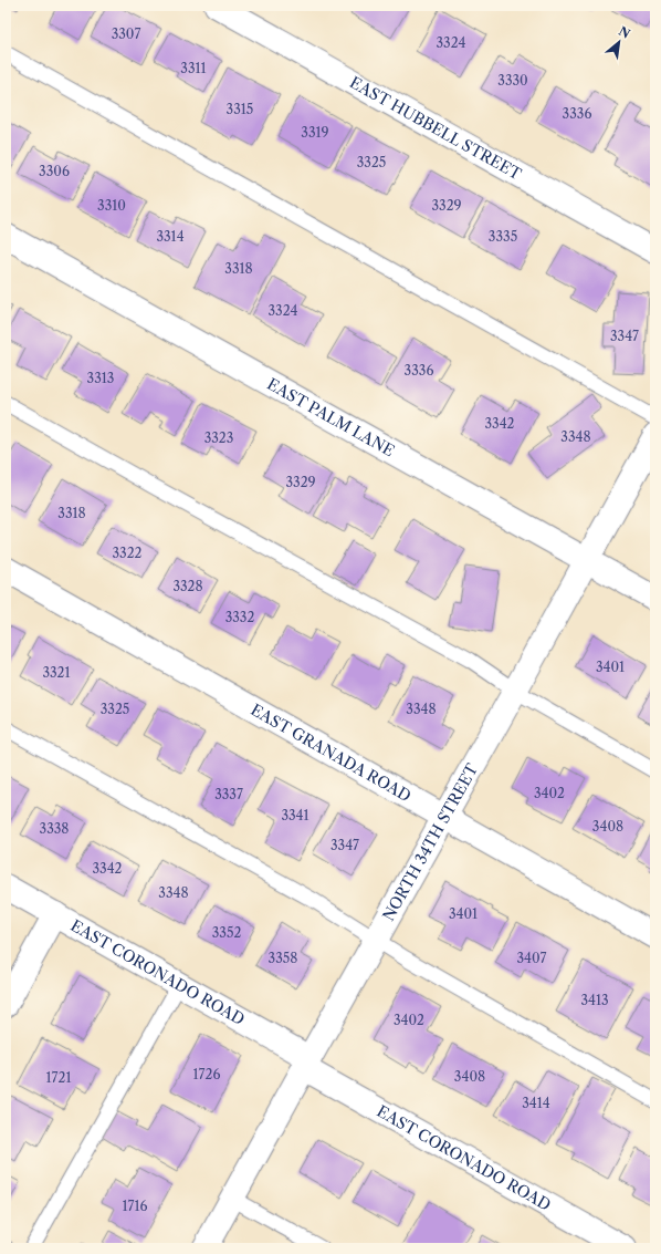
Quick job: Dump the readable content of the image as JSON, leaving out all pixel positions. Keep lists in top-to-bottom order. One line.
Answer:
{"streets":{"street":["EAST HUBBELL STREET","EAST PALM LANE","EAST GRANADA ROAD","NORTH 34TH STREET","EAST CORONADO ROAD"]},"crossings":[["EAST PALM LANE","NORTH 34TH STREET"],["EAST GRANADA ROAD","NORTH 34TH STREET"],["NORTH 34TH STREET","EAST CORONADO ROAD"]],"house_numbers":["3307","3324","3311","3330","3315","3336","3319","3325","3306","3310","3329","3314","3335","3318","3324","3347","3336","3313","3342","3348","3323","3329","3318","3322","3328","3332","3401","3321","3325","3348","3402","3337","3341","3408","3338","3347","3342","3348","3401","3352","3358","3407","3413","3402","1726","3408","1721","3414","1716"],"north":"top right"}
